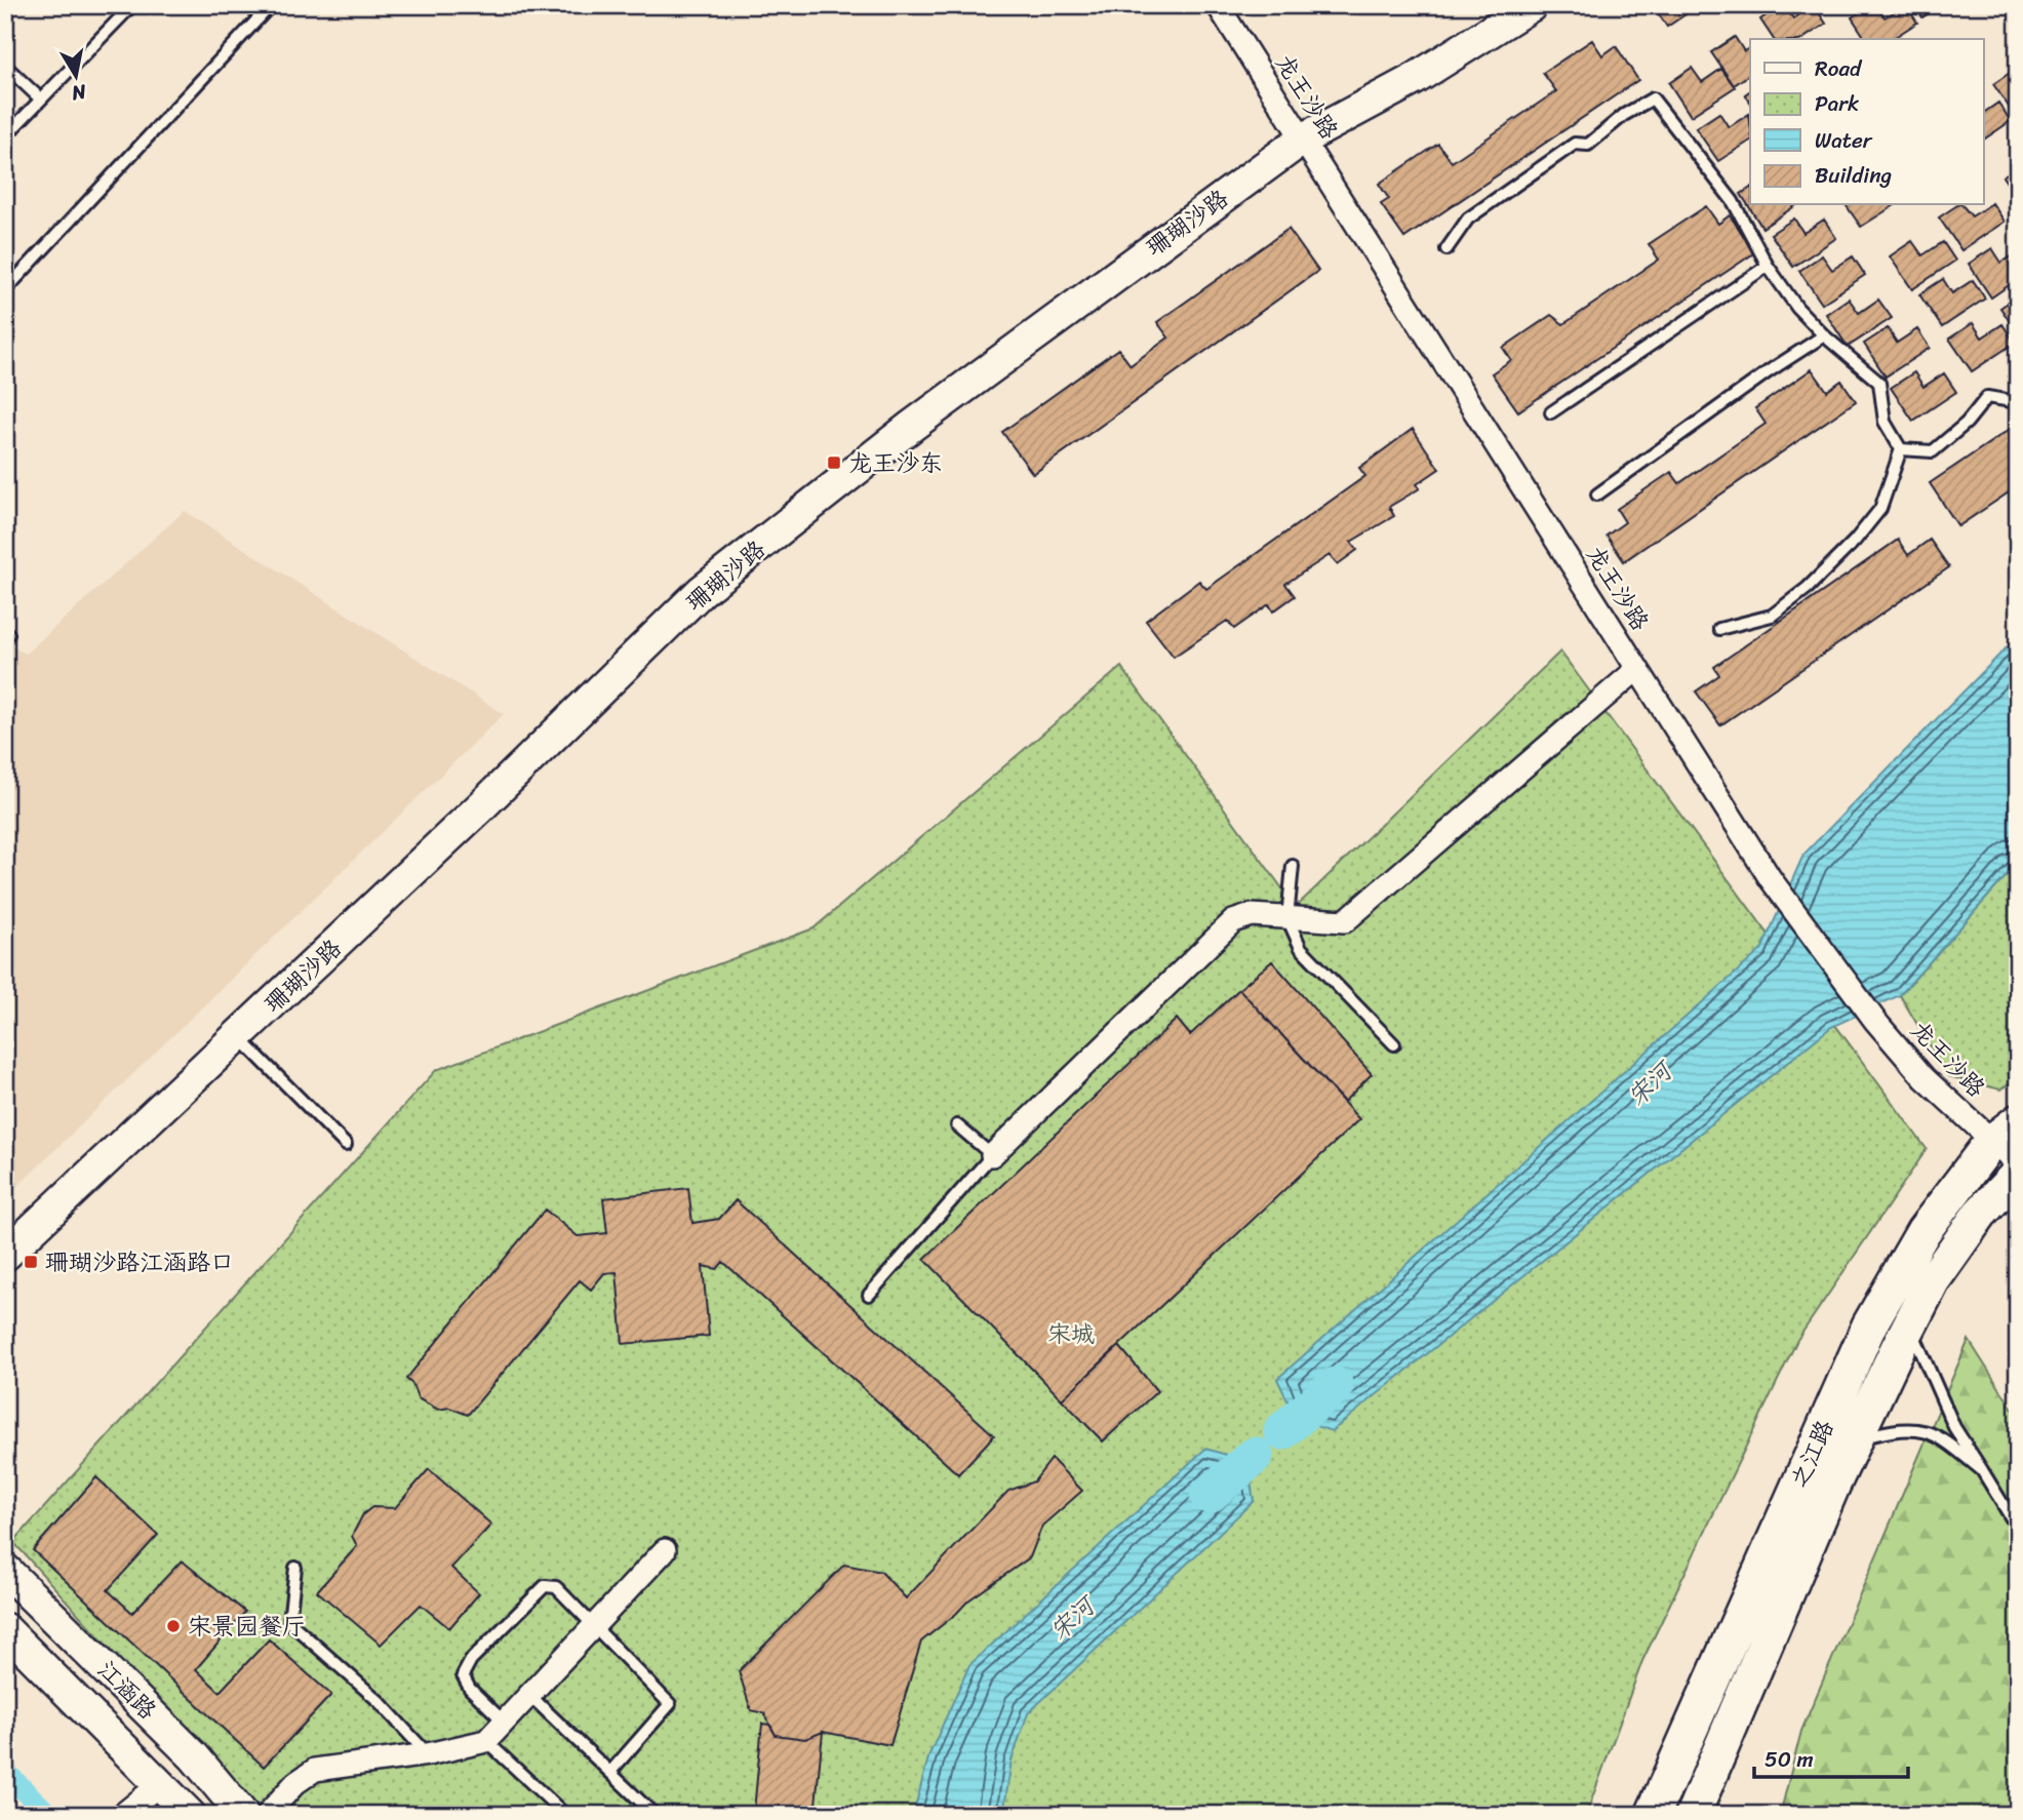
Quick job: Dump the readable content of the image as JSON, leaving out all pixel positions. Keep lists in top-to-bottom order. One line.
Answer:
{"streets":{"main road":["之江路"],"street":["龙王沙路","珊瑚沙路","江涵路"]},"crossings":[["龙王沙路","珊瑚沙路"],["龙王沙路","之江路"]],"water":["宋河"],"parks":["宋城"],"places":{"transit":["龙王沙东","珊瑚沙路江涵路口"],"other":["宋景园餐厅"]},"legend":["Road","Park","Water","Building"],"scale_bar":"50 m","north":"bottom"}
